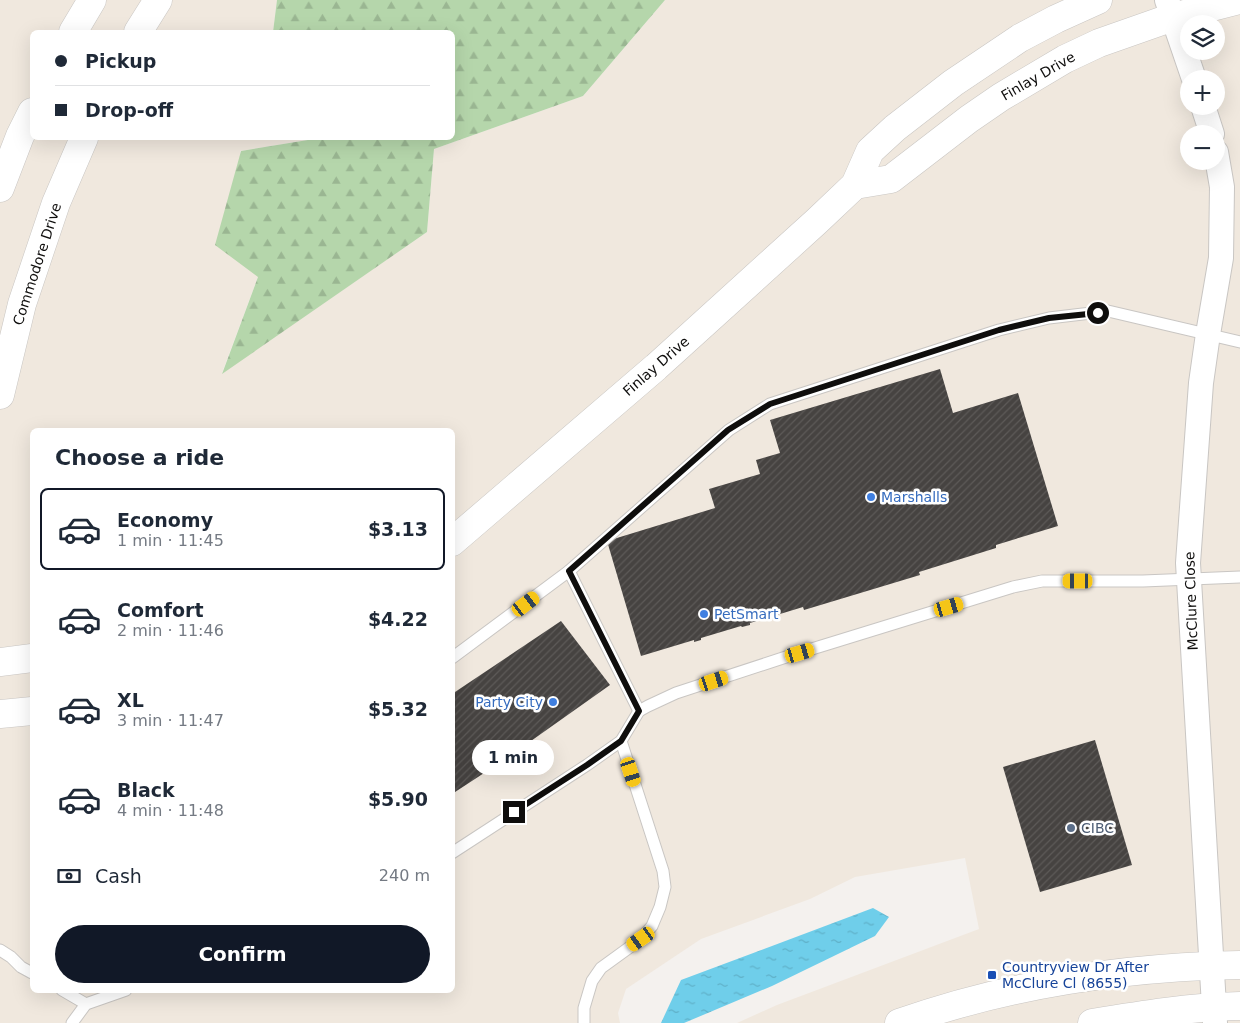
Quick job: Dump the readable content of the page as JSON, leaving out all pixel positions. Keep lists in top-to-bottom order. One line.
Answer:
{"streets":{"street":["Finlay Drive","Commodore Drive","McClure Close"]},"places":{"other":["Marshalls","PetSmart","Party City","CIBC"],"transit":["Countryview Dr After McClure Cl (8655)"]},"page":{"map_buttons":["+","−"],"banner":["Pickup","Drop-off"],"heading":"Choose a ride","list":[{"name":"Economy","note":"1 min · 11:45","value":"$3.13"},{"name":"Comfort","note":"2 min · 11:46","value":"$4.22"},{"name":"XL","note":"3 min · 11:47","value":"$5.32"},{"name":"Black","note":"4 min · 11:48","value":"$5.90"}],"bubble":"1 min","pay":["Cash","240 m"],"buttons":"Confirm"}}
